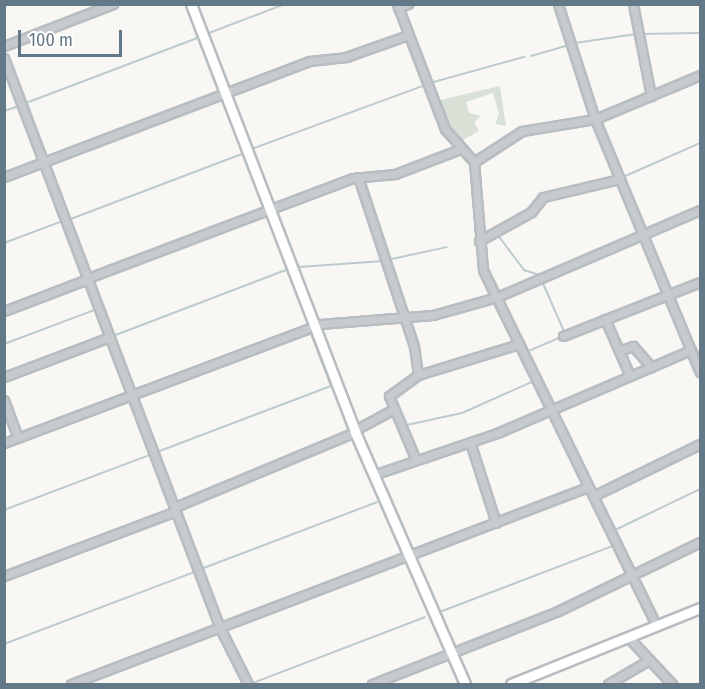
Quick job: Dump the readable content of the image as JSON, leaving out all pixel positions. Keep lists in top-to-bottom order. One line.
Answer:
{"scale_bar":"100 m"}
